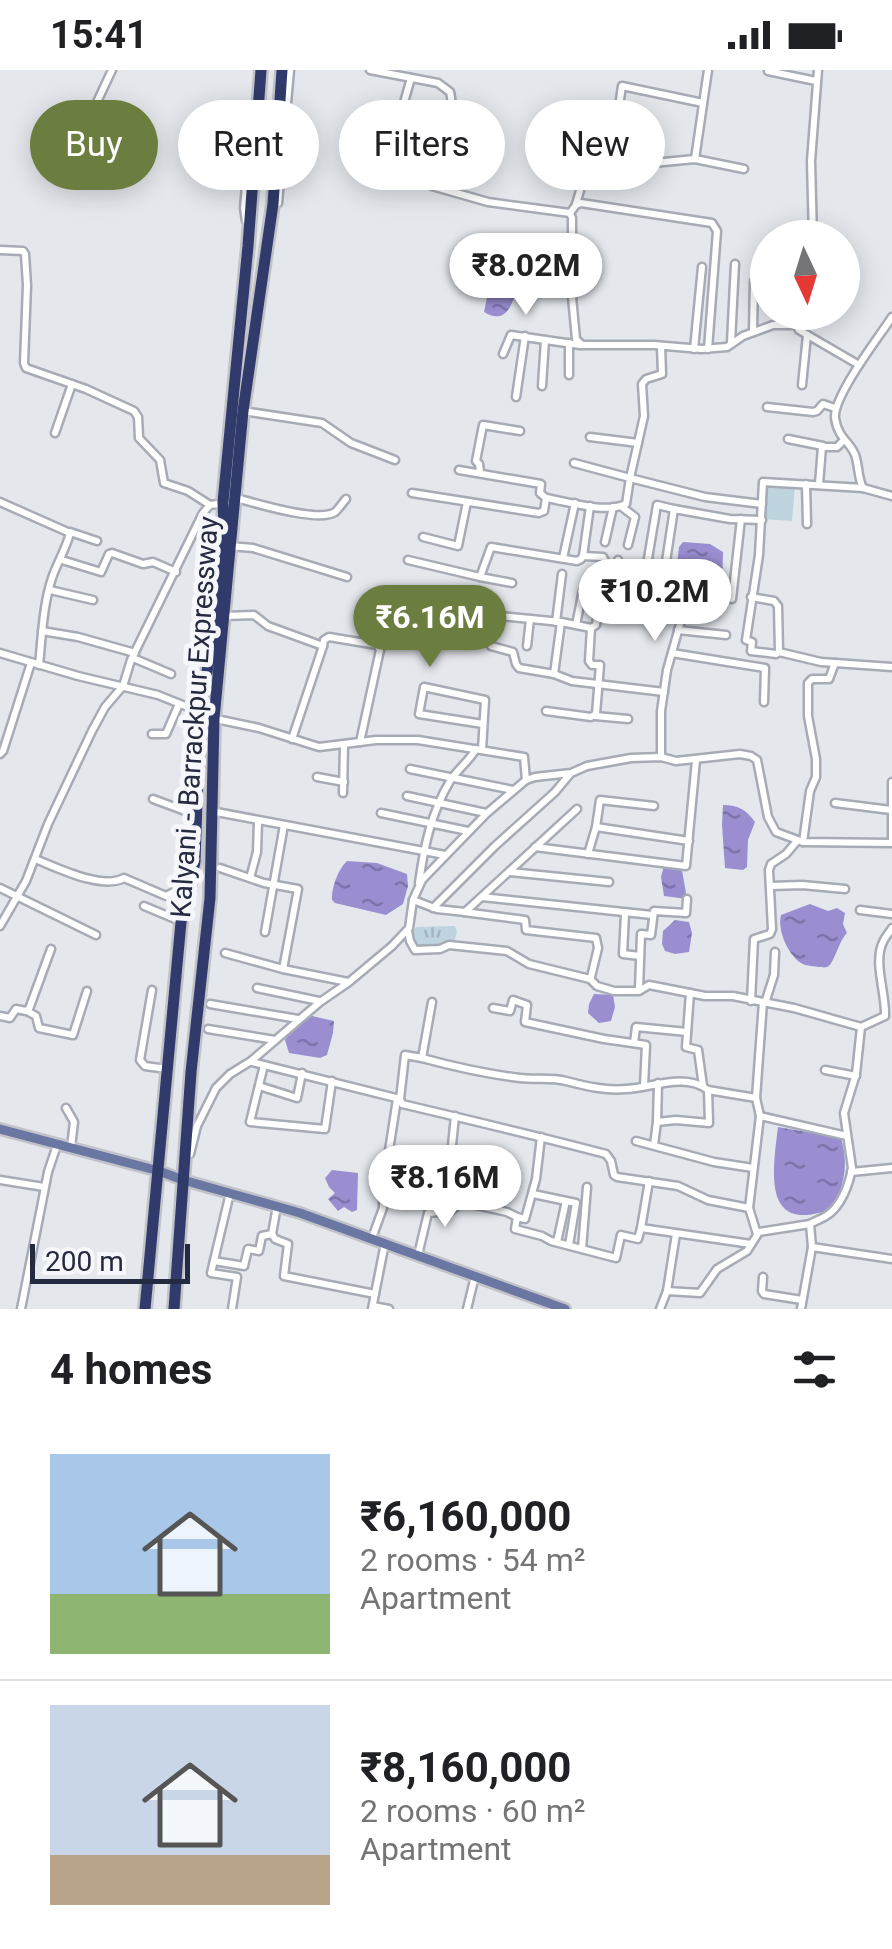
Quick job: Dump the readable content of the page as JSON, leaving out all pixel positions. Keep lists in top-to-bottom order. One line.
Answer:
{"streets":{"highway":["Kalyani - Barrackpur Expressway"]},"scale_bar":"200 m","north":"bottom","page":{"status":"15:41","chip":["Buy","Rent","Filters","New"],"price":["₹8.02M","₹10.2M","₹6.16M","₹8.16M"],"scale":"200 m","heading":"4 homes","list":[{"name":"₹6,160,000","note":"2 rooms · 54 m² · Apartment"},{"name":"₹8,160,000","note":"2 rooms · 60 m² · Apartment"}]}}
